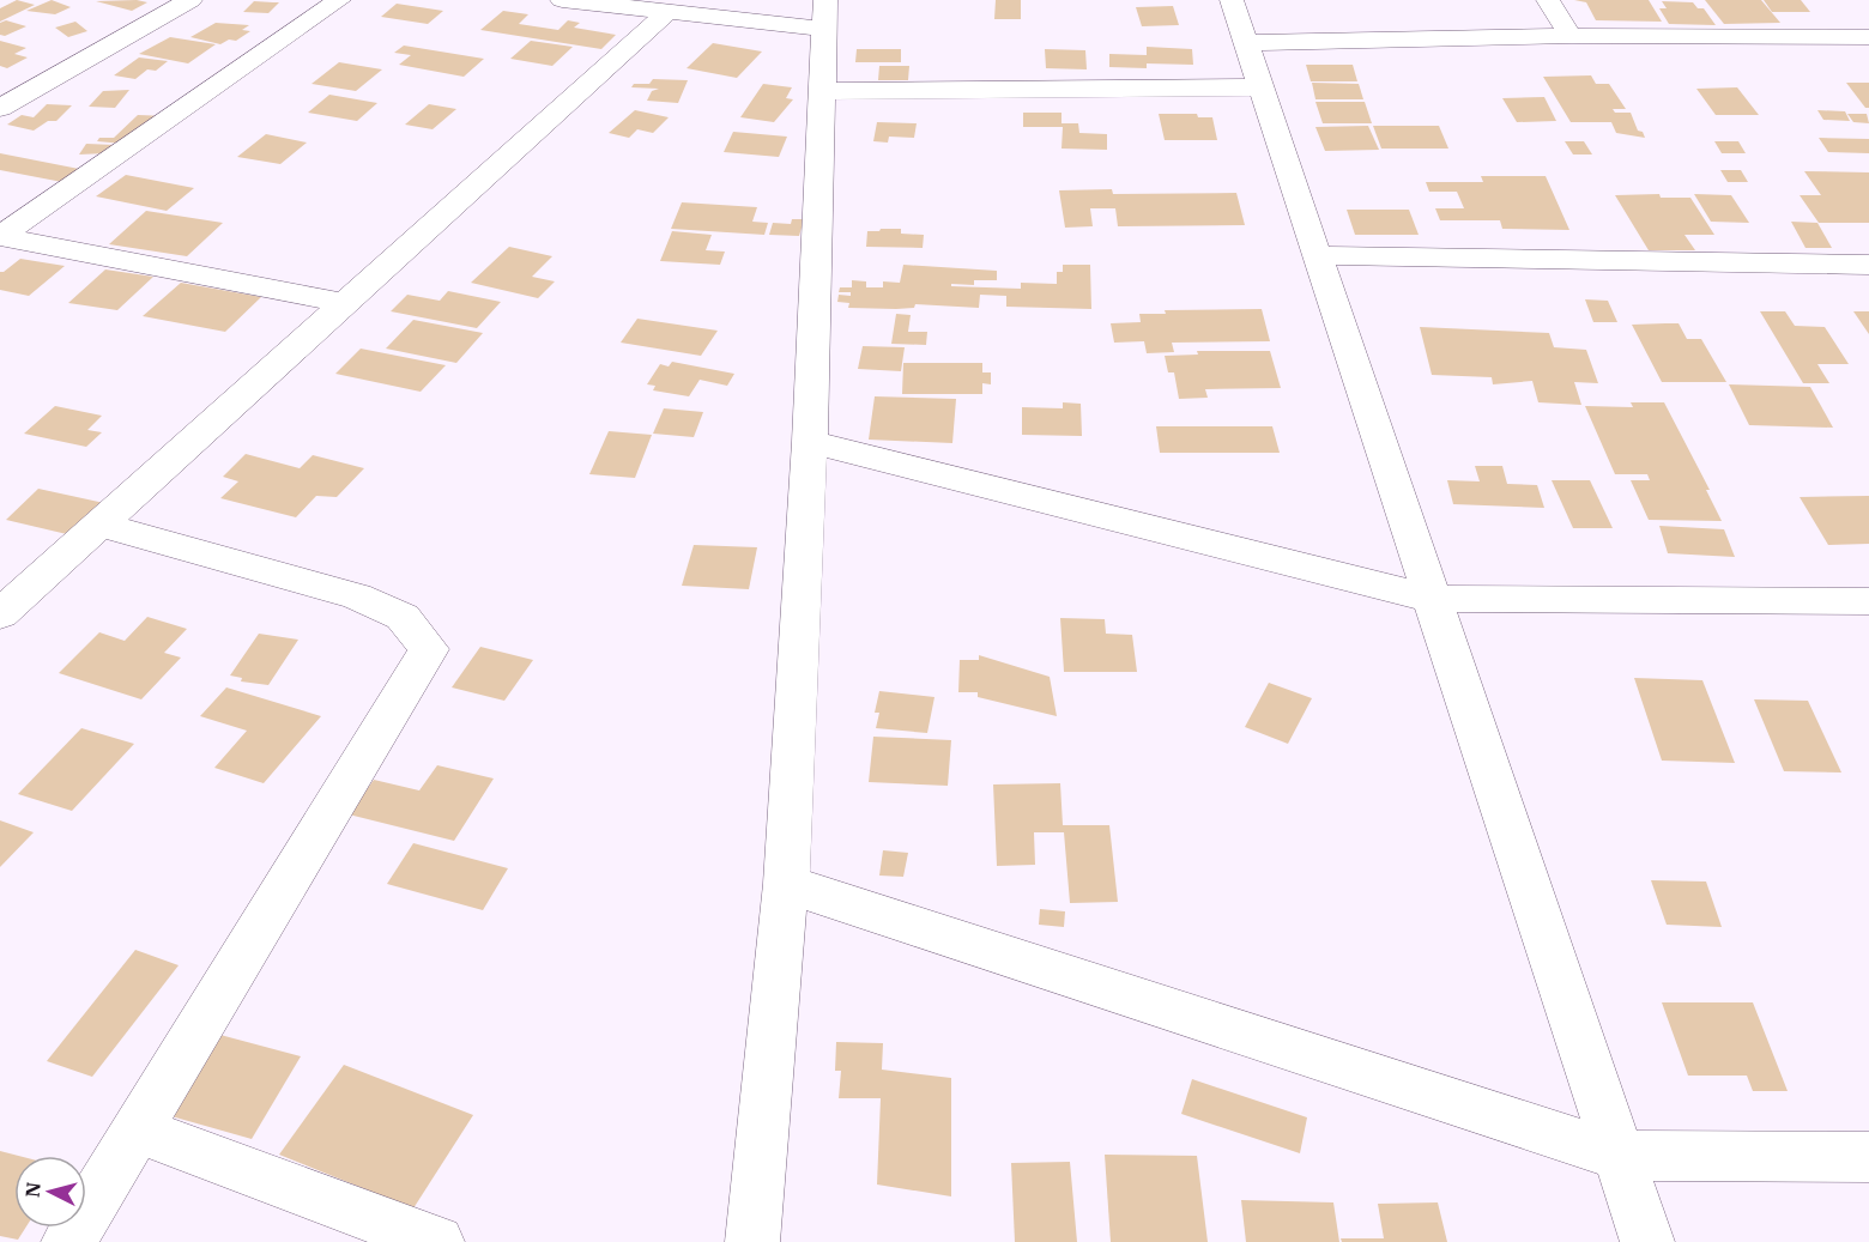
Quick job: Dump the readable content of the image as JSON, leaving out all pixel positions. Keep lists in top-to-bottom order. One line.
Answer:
{"north":"left"}
